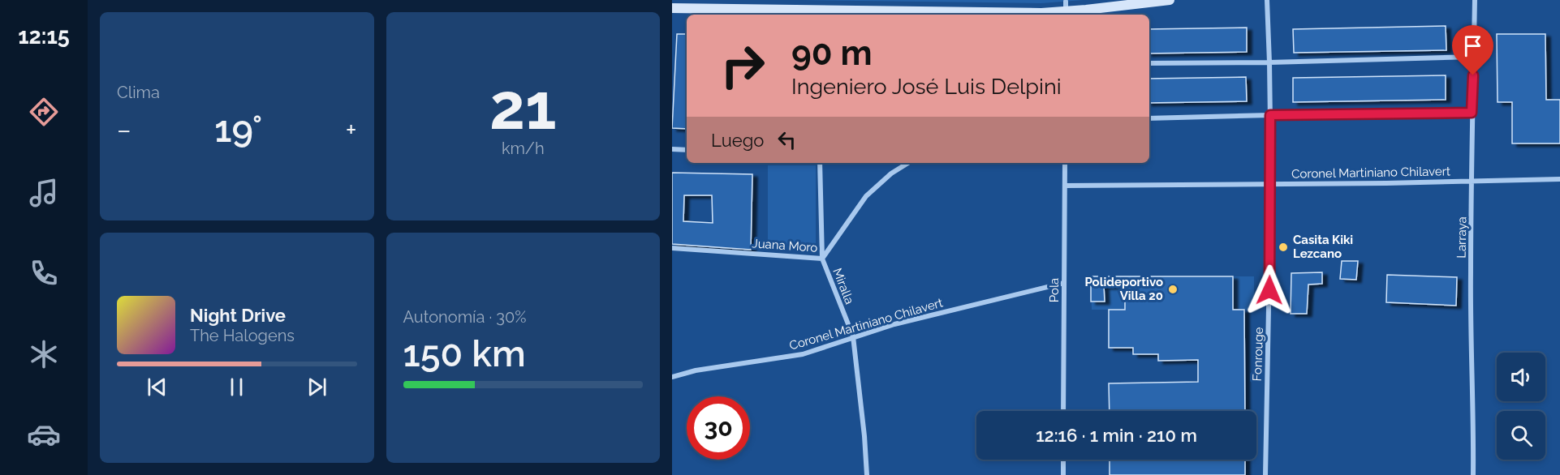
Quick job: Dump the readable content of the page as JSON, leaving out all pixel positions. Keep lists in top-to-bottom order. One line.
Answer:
{"streets":{"street":["Coronel Martiniano Chilavert","Larraya","Juana Moro","Miralla","Pola","Fonrouge"]},"crossings":[["Coronel Martiniano Chilavert","Larraya"],["Coronel Martiniano Chilavert","Miralla"],["Coronel Martiniano Chilavert","Pola"],["Coronel Martiniano Chilavert","Fonrouge"],["Juana Moro","Miralla"]],"places":["Casita Kiki Lezcano","Polideportivo Villa 20"],"page":{"tabs":"12:15","tile":["Clima",["21","km/h"],["Autonomía · 30%","150 km"]],"turn":["90 m","Ingeniero José Luis Delpini"],"heat":["−","19°","+"],"then":"Luego","song":["Night Drive","The Halogens"],"limit":"30","trip":"12:16 · 1 min · 210 m"}}
